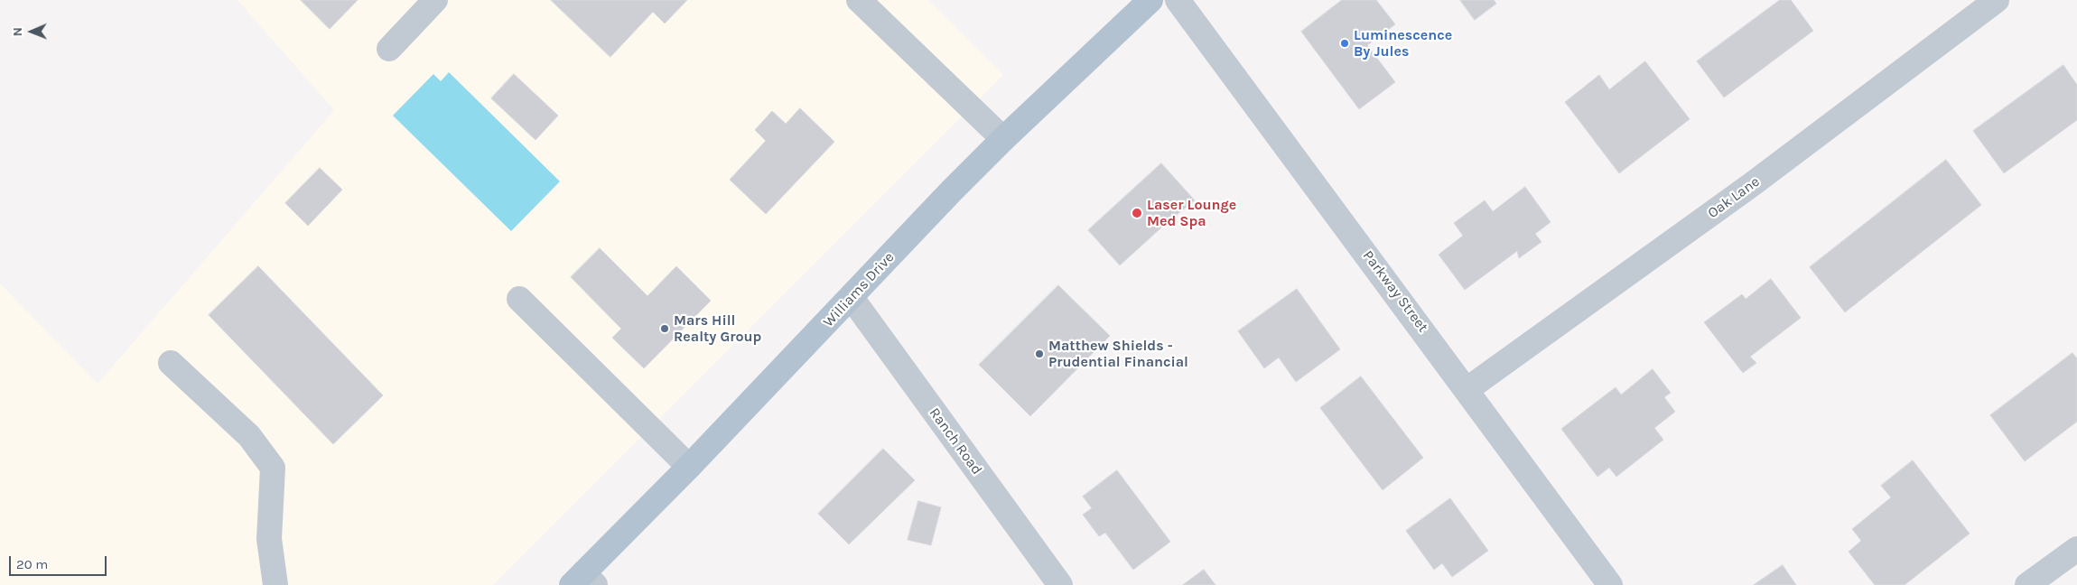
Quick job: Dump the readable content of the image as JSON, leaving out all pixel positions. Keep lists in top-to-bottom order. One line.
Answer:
{"streets":{"main road":["Williams Drive"],"street":["Oak Lane","Parkway Street","Ranch Road"]},"crossings":[["Oak Lane","Parkway Street"],["Williams Drive","Ranch Road"]],"places":["Luminescence By Jules","Laser Lounge Med Spa","Mars Hill Realty Group","Matthew Shields - Prudential Financial"],"scale_bar":"20 m","north":"left"}
